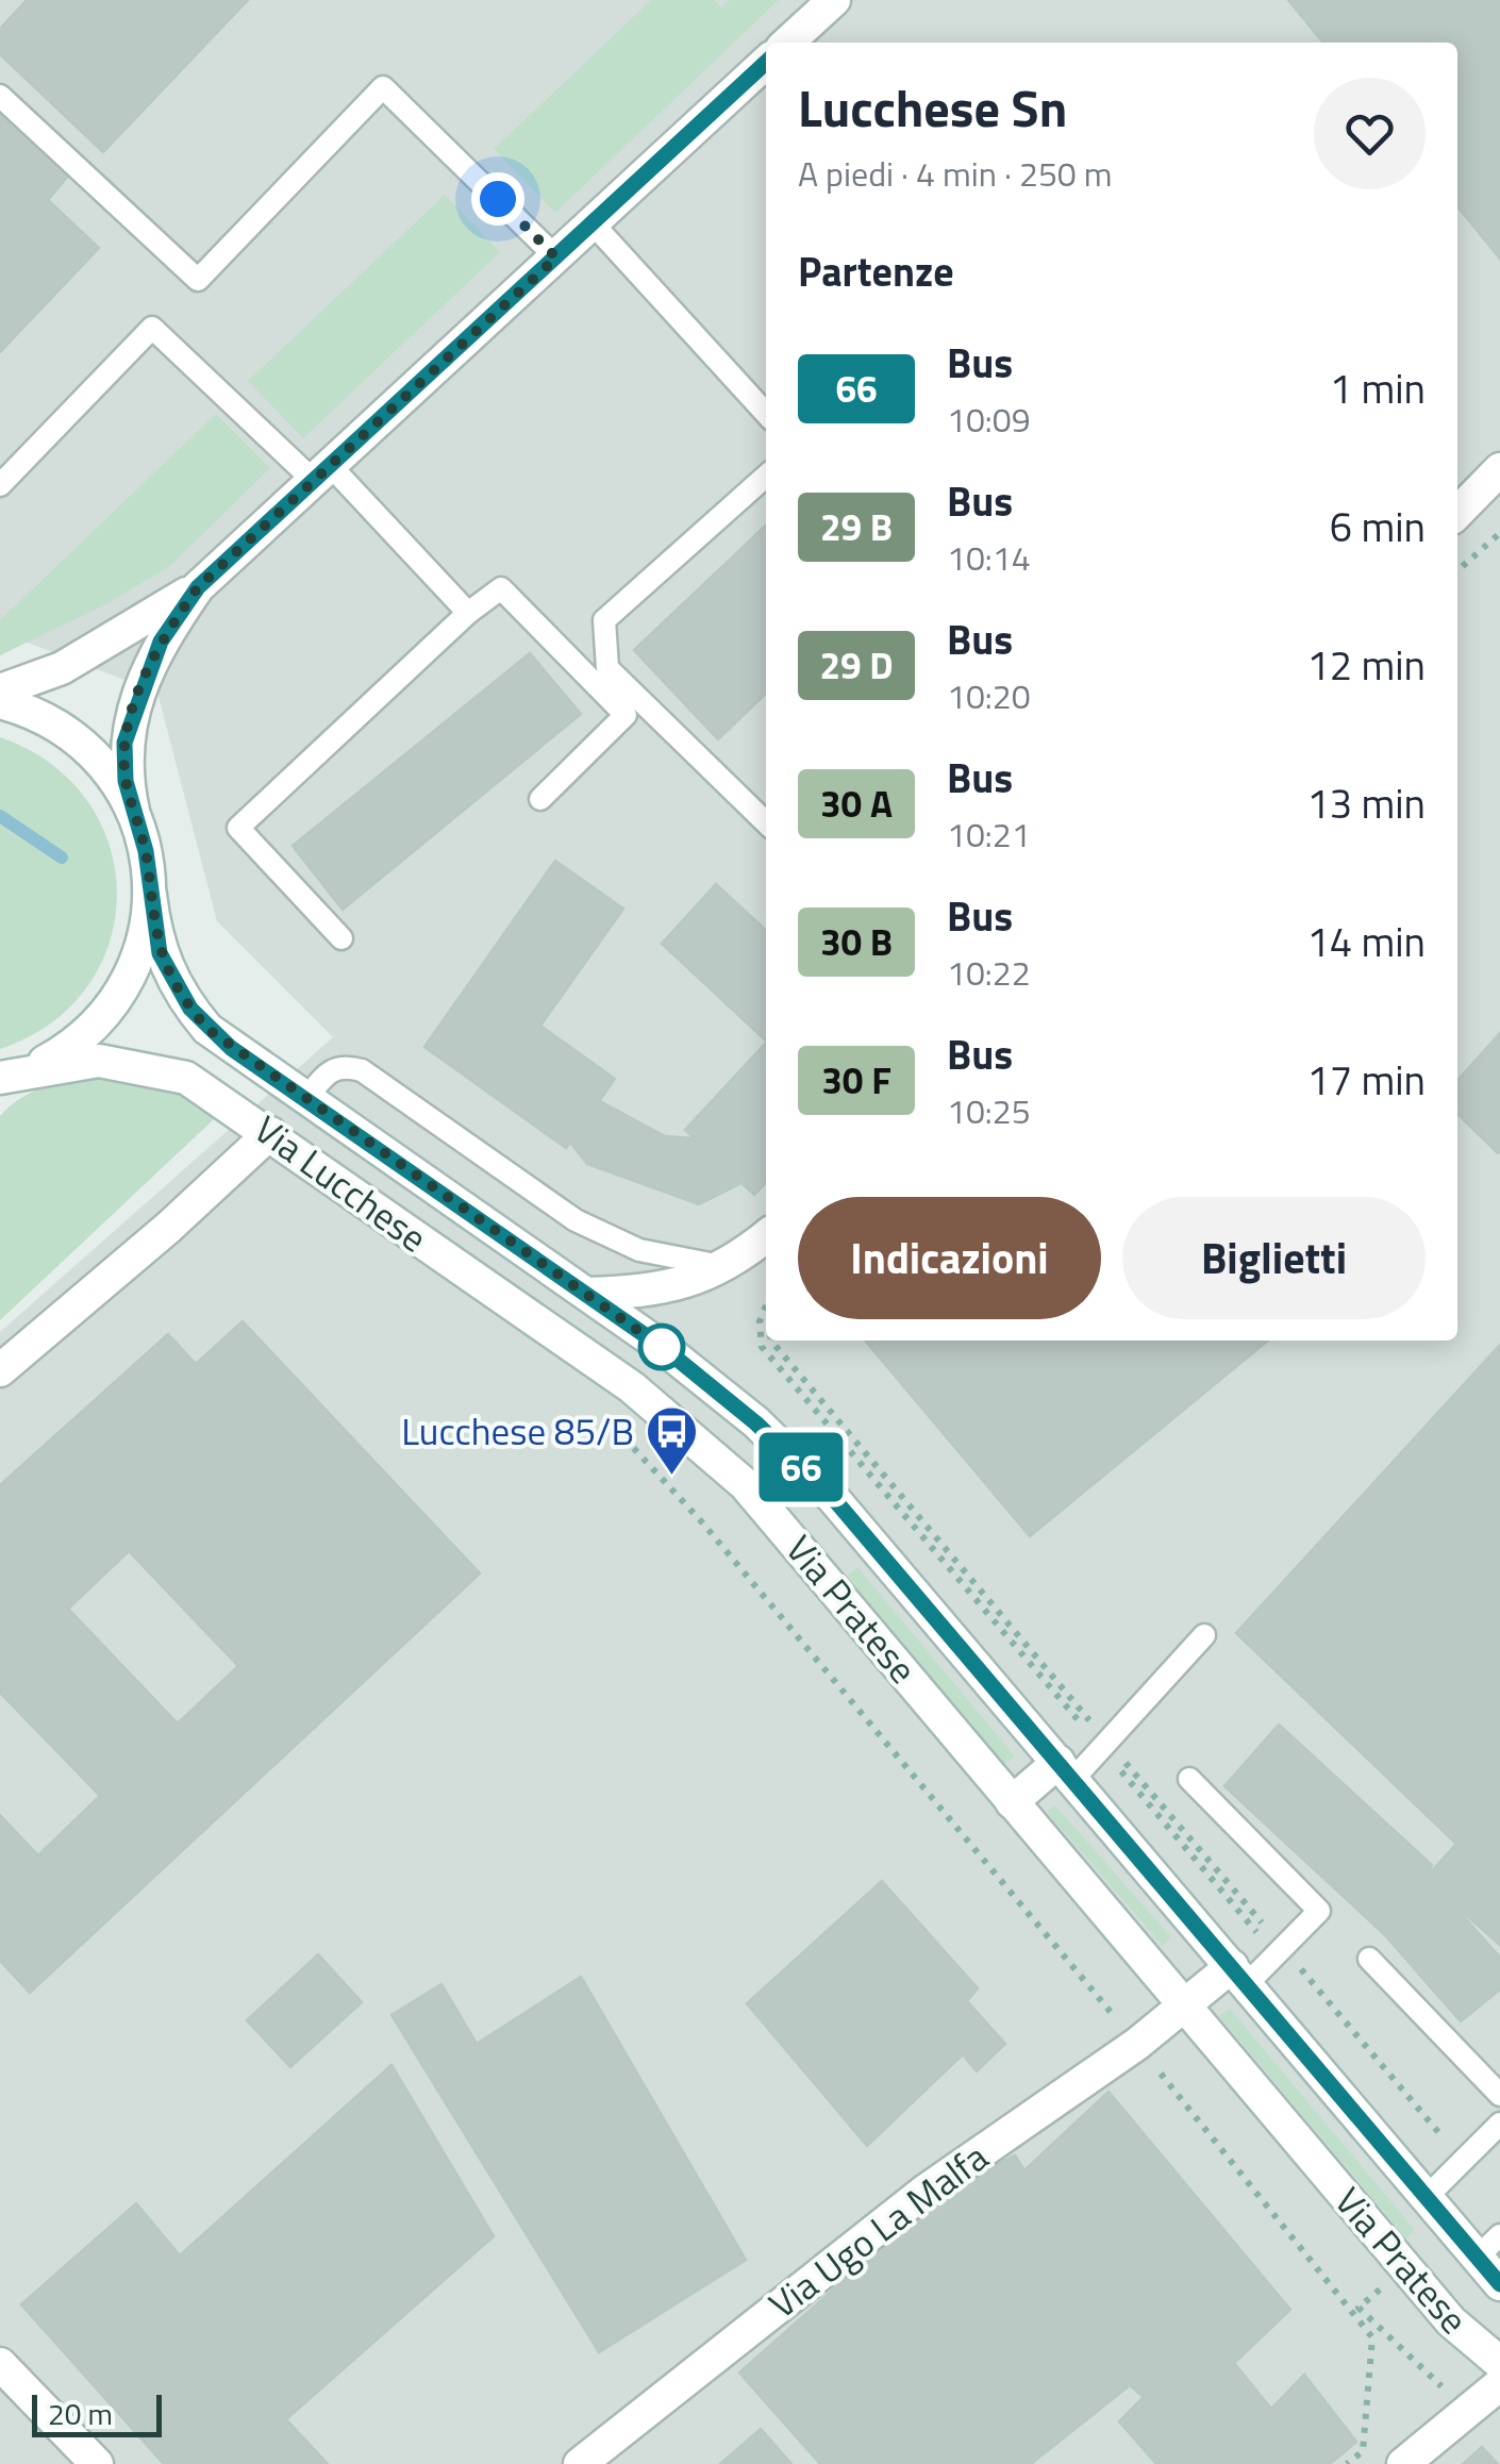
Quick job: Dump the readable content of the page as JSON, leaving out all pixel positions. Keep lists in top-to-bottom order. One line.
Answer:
{"streets":{"main road":["Via Lucchese","Via Pratese","Via Ugo La Malfa"]},"crossings":[["Via Lucchese","Via Pratese"],["Via Pratese","Via Ugo La Malfa"]],"places":{"bus stop":["Lucchese 85/B"]},"lines":["bus line 66"],"scale_bar":"20 m","page":{"on_map":"66","heading":[["Lucchese Sn","A piedi · 4 min · 250 m"],"Partenze"],"list":[{"mark":"66","name":"Bus","note":"10:09","value":"1 min"},{"mark":"29 B","name":"Bus","note":"10:14","value":"6 min"},{"mark":"29 D","name":"Bus","note":"10:20","value":"12 min"},{"mark":"30 A","name":"Bus","note":"10:21","value":"13 min"},{"mark":"30 B","name":"Bus","note":"10:22","value":"14 min"},{"mark":"30 F","name":"Bus","note":"10:25","value":"17 min"}],"buttons":["Indicazioni","Biglietti"],"scale":"20 m"}}
